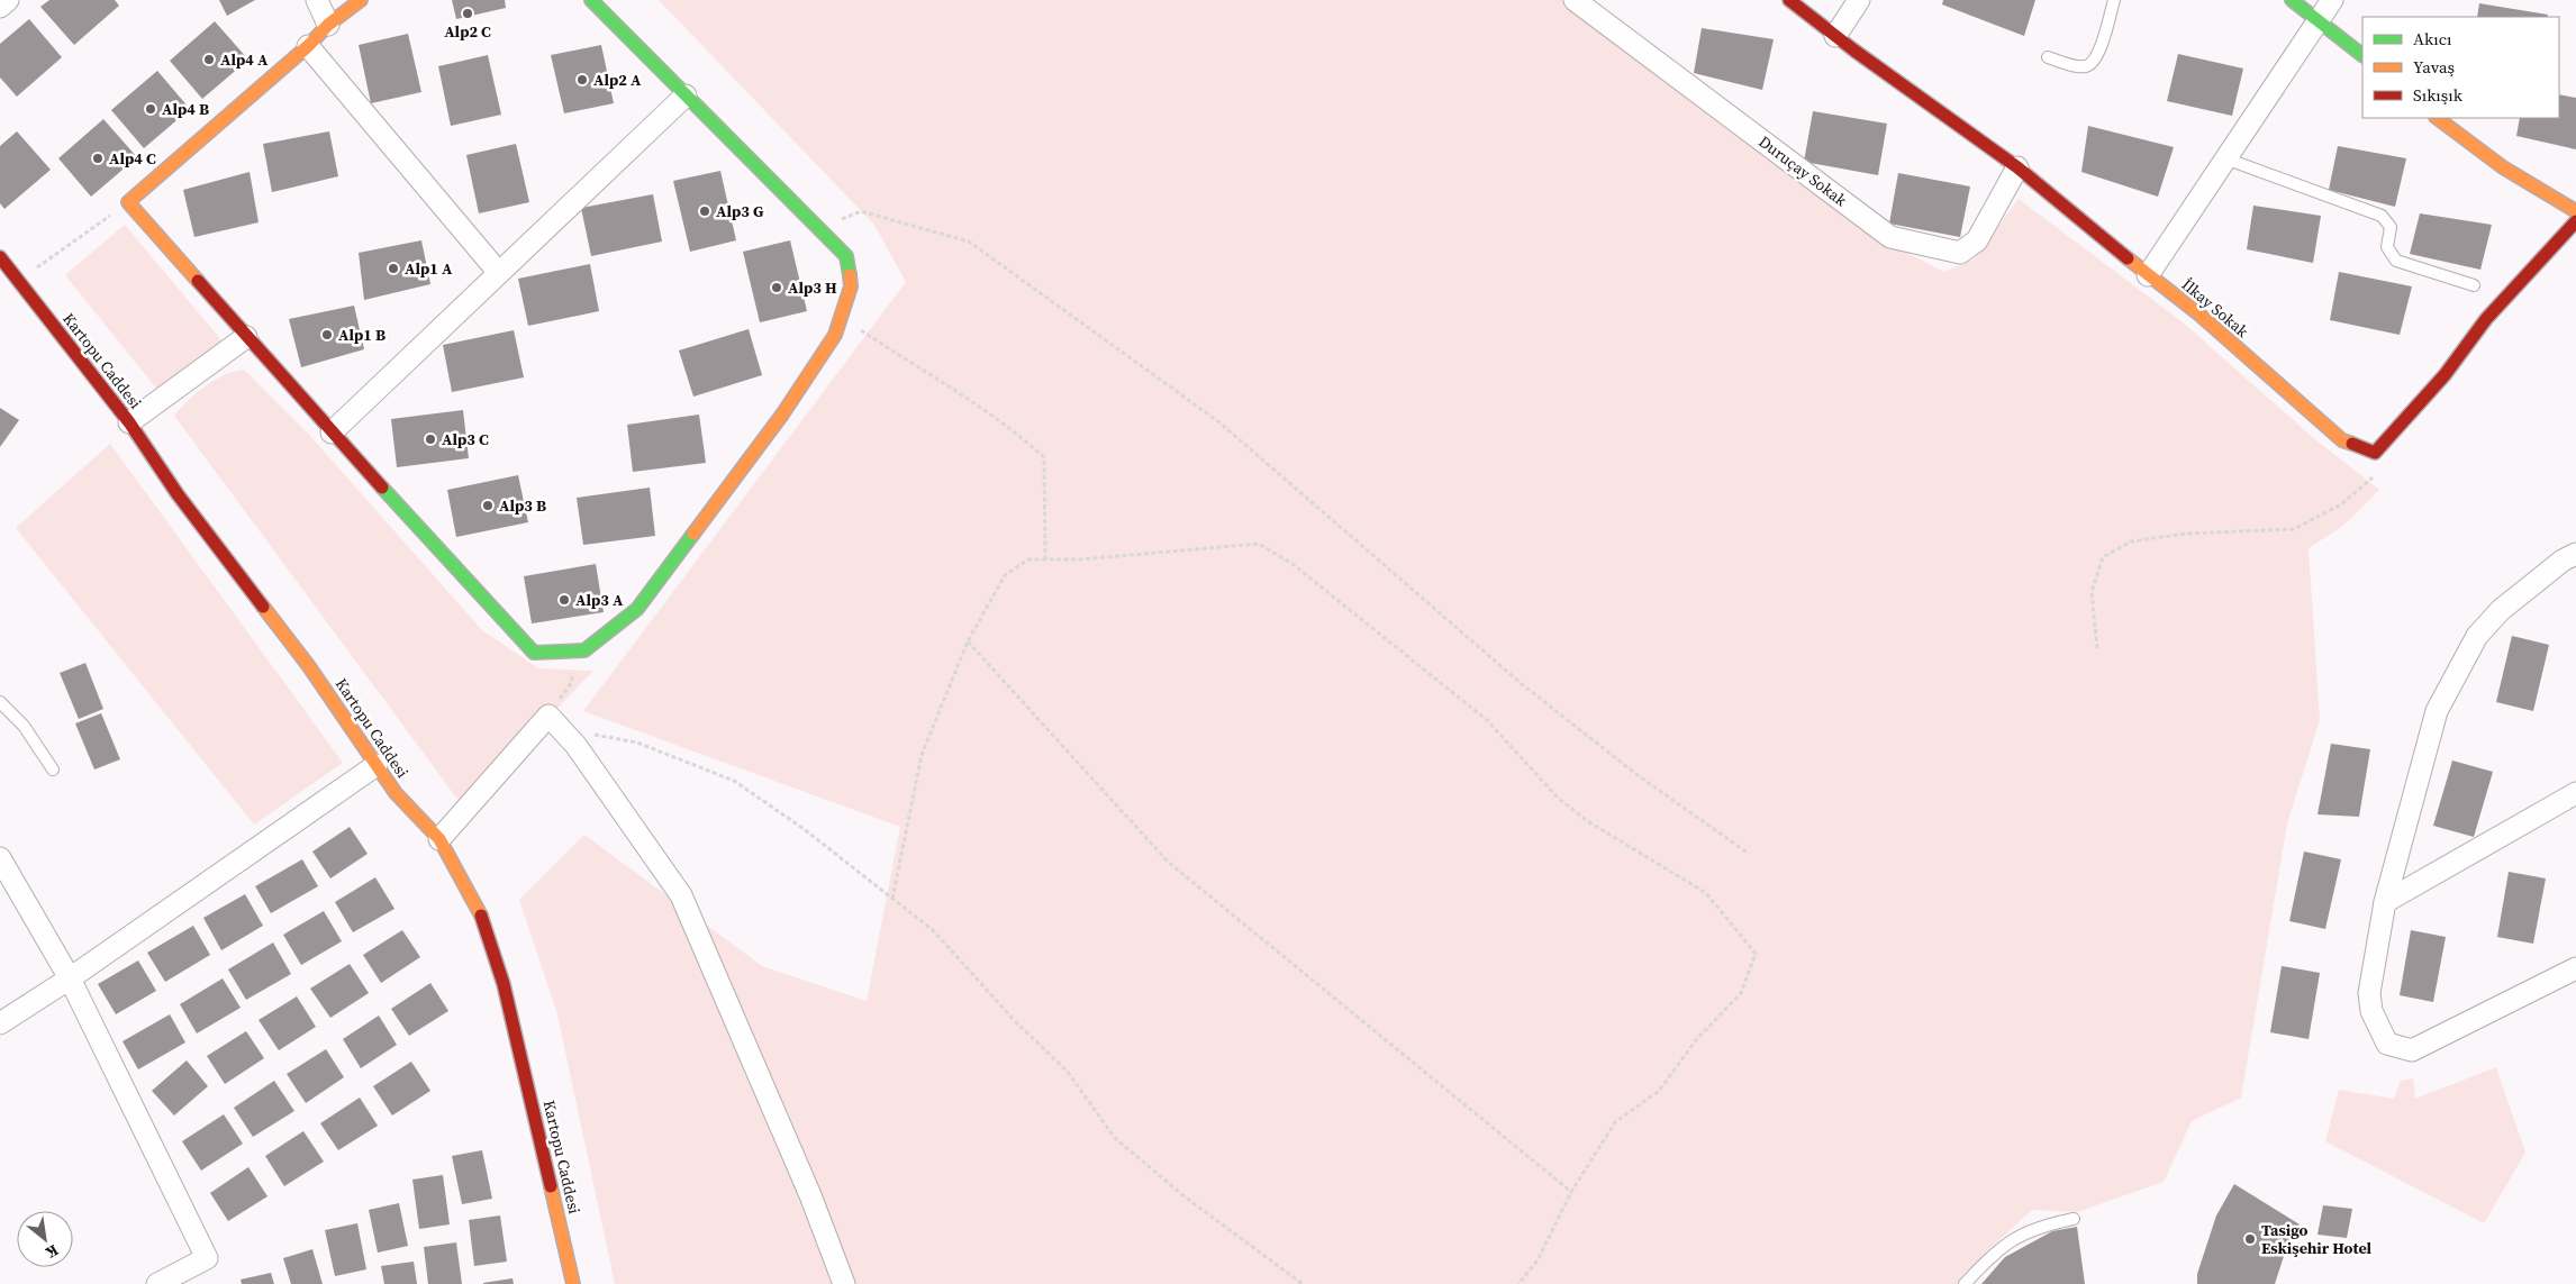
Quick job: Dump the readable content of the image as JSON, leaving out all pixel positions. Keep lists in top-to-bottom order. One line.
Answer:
{"streets":{"street":["Duruçay Sokak","İlkay Sokak","Kartopu Caddesi"]},"crossings":[["Duruçay Sokak","İlkay Sokak"]],"places":["Alp2 C","Alp4 A","Alp2 A","Alp4 B","Alp4 C","Alp3 G","Alp1 A","Alp3 H","Alp1 B","Alp3 C","Alp3 B","Alp3 A","Tasigo Eskişehir Hotel"],"legend":["Akıcı","Yavaş","Sıkışık"],"north":"bottom right"}
